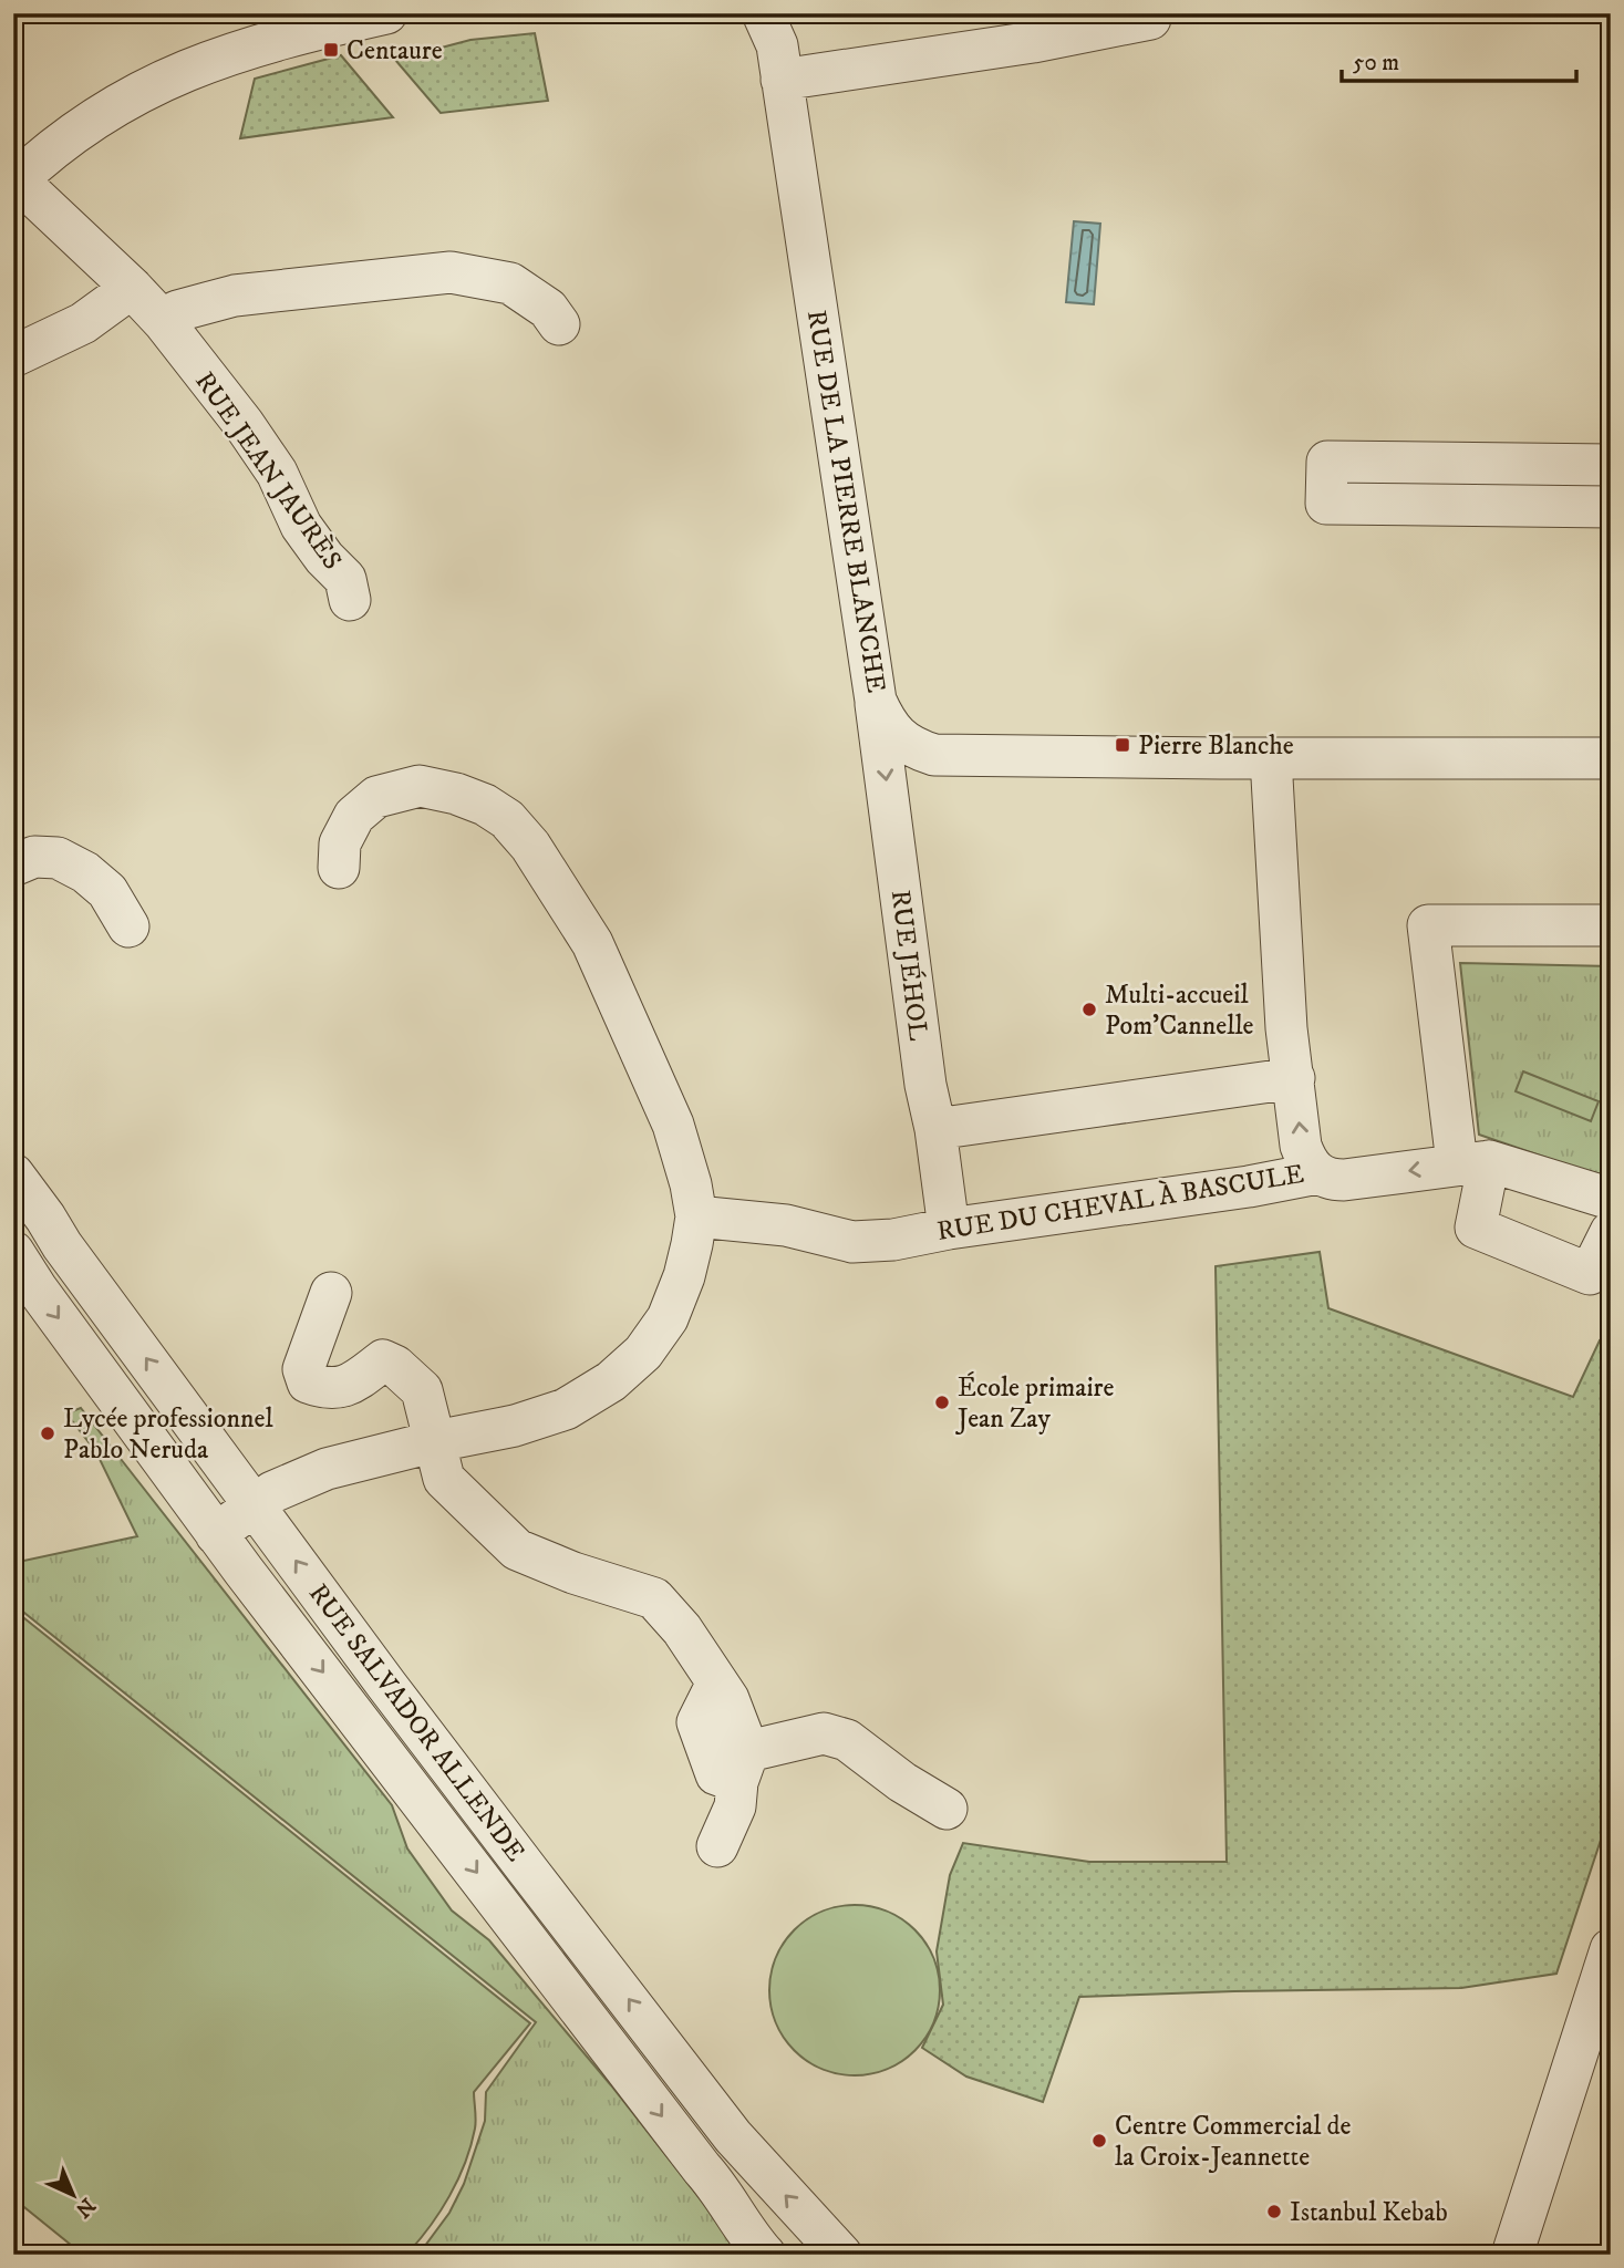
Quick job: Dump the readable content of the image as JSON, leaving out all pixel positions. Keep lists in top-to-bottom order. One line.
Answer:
{"streets":{"street":["RUE JEAN JAURÈS","RUE DE LA PIERRE BLANCHE","RUE JÉHOL","RUE DU CHEVAL À BASCULE","RUE SALVADOR ALLENDE"]},"crossings":[["RUE DE LA PIERRE BLANCHE","RUE JÉHOL"],["RUE DE LA PIERRE BLANCHE","RUE DU CHEVAL À BASCULE"],["RUE JÉHOL","RUE DU CHEVAL À BASCULE"]],"one_way":["RUE JÉHOL"],"places":{"transit":["Centaure","Pierre Blanche"],"other":["Multi-accueil Pom'Cannelle","École primaire Jean Zay","Lycée professionnel Pablo Neruda","Centre Commercial de la Croix-Jeannette","Istanbul Kebab"]},"scale_bar":"50 m","north":"bottom right"}
